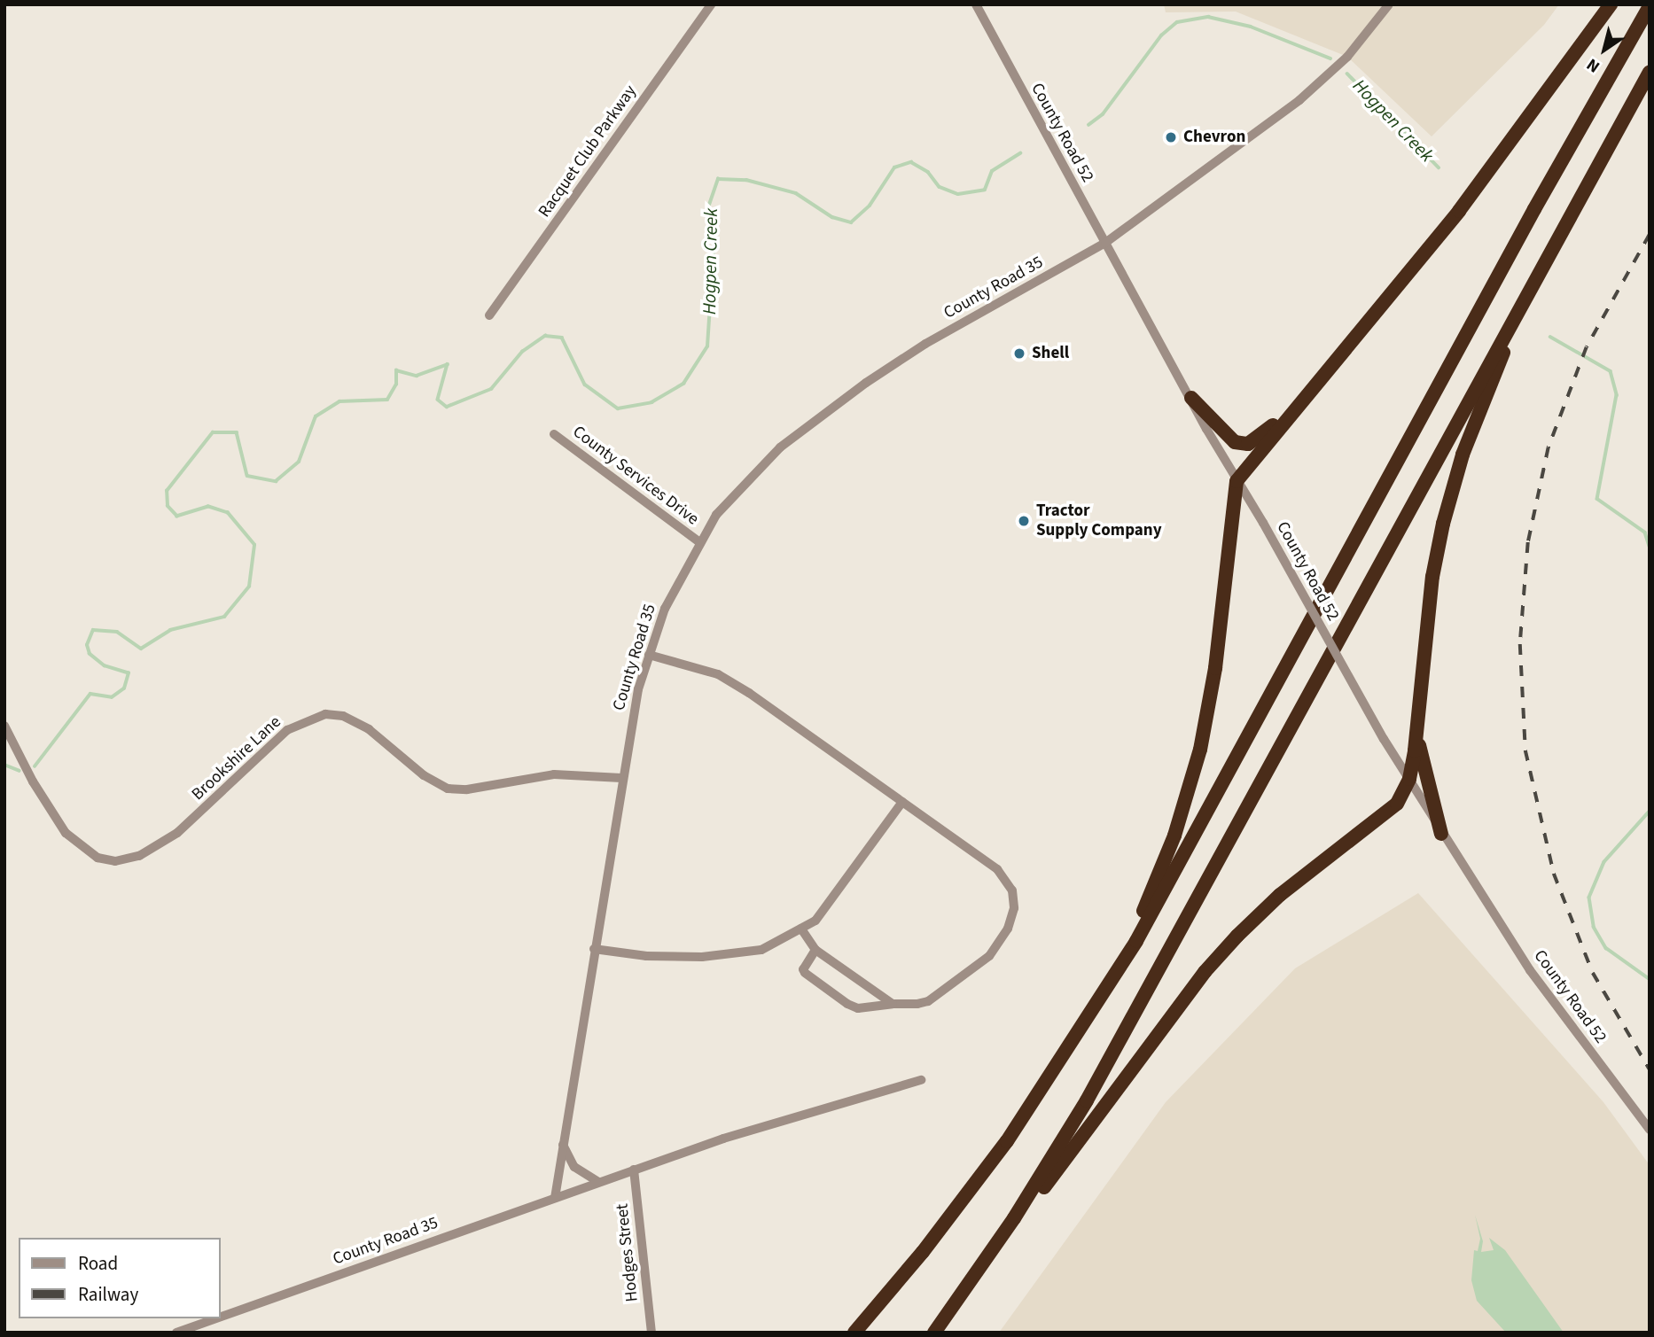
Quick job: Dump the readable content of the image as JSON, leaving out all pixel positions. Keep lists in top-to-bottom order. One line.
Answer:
{"streets":{"street":["County Road 52","Racquet Club Parkway","County Road 35","County Services Drive","Brookshire Lane","Hodges Street"]},"crossings":[["County Road 52","County Road 35"],["County Road 35","County Services Drive"],["County Road 35","Brookshire Lane"]],"water":["Hogpen Creek"],"places":["Chevron","Shell","Tractor Supply Company"],"legend":["Road","Railway"],"north":"bottom left"}
